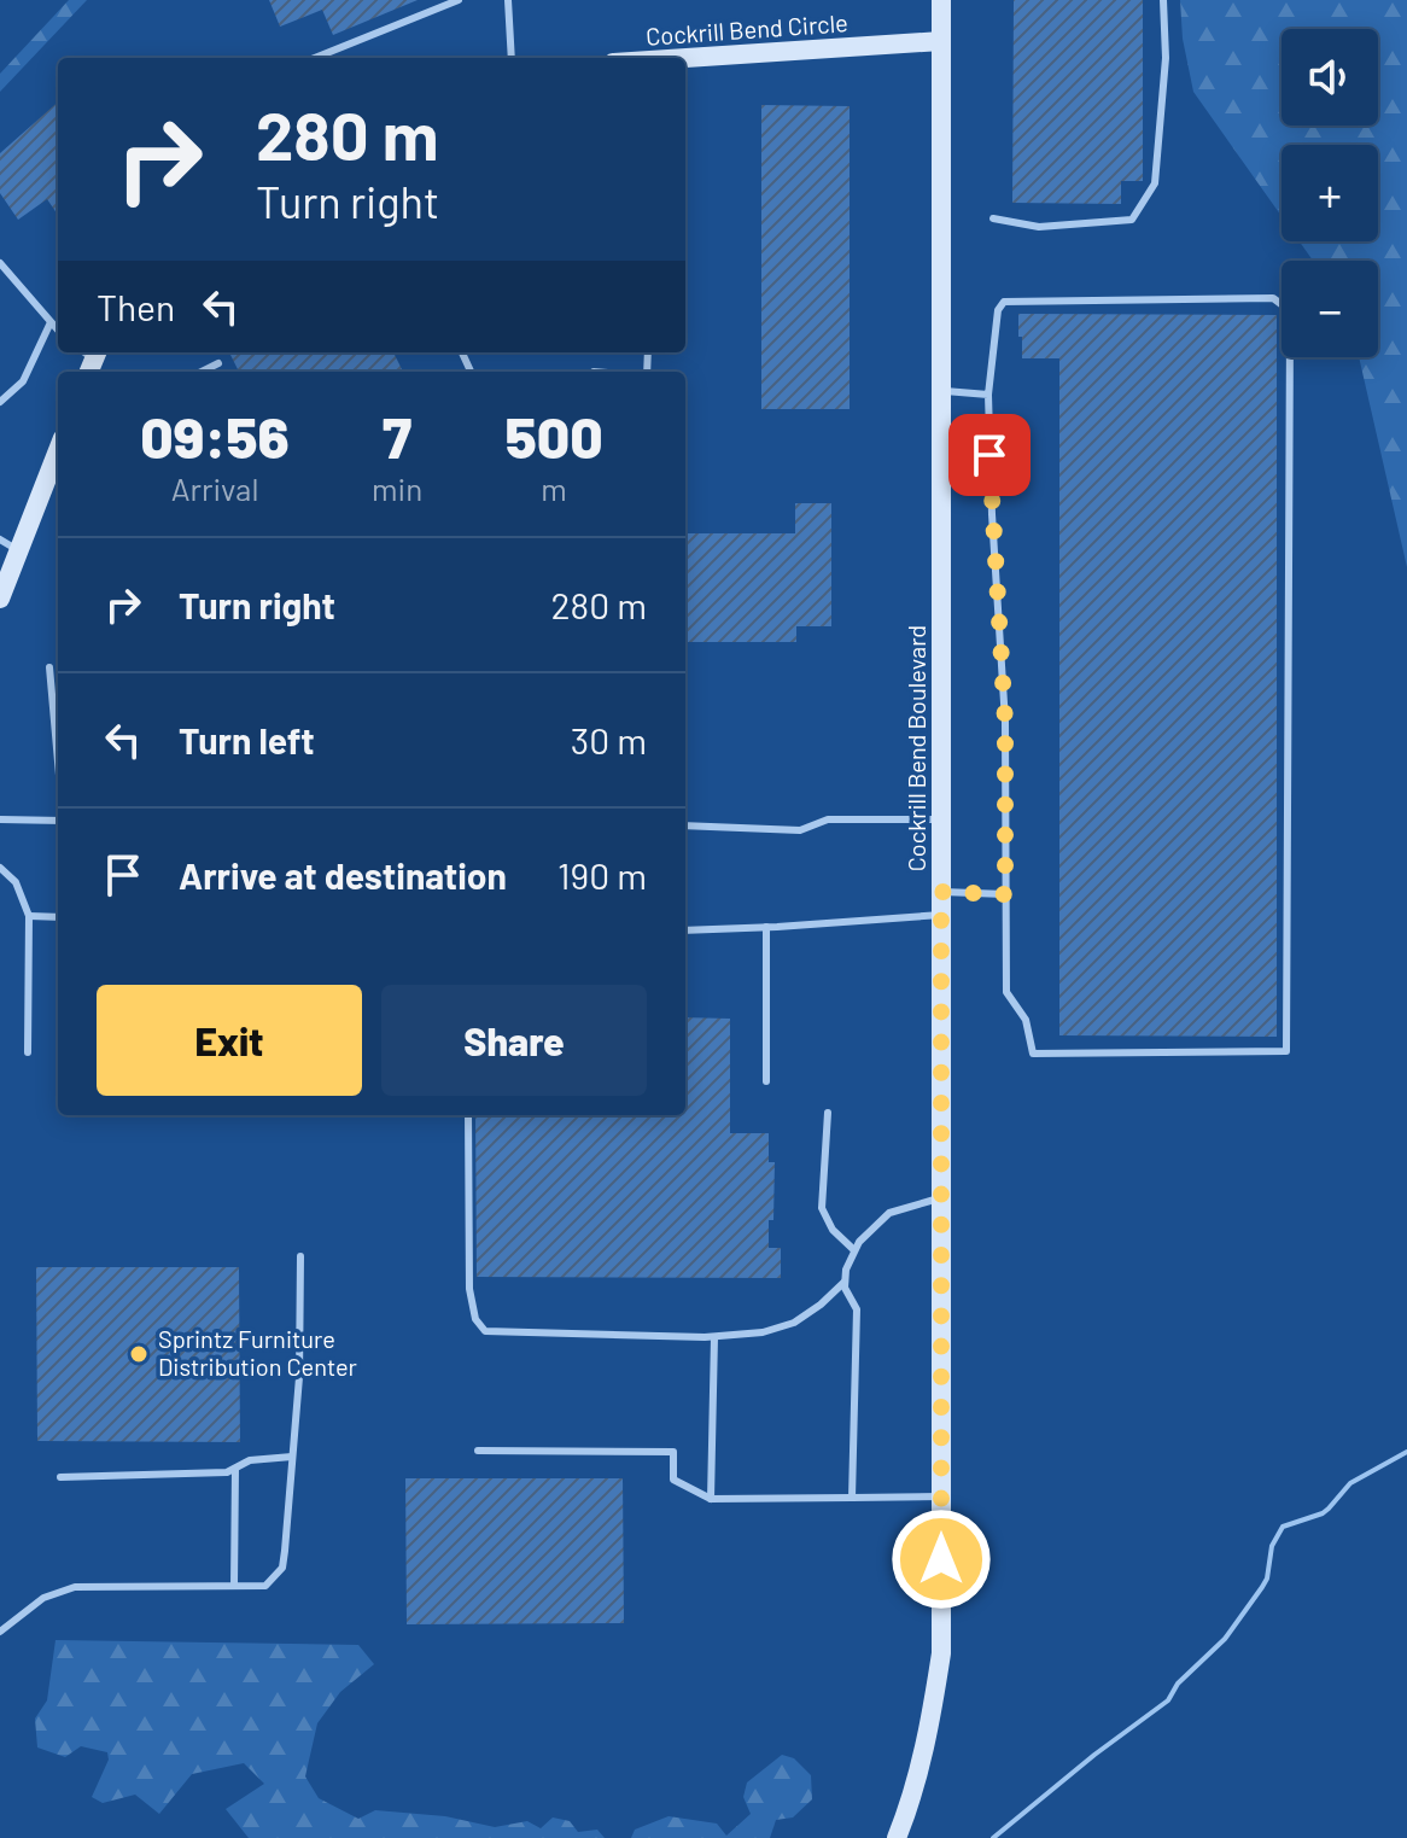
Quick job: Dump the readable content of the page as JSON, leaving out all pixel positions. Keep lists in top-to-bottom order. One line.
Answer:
{"streets":{"street":["Cockrill Bend Circle","Cockrill Bend Boulevard"]},"crossings":[["Cockrill Bend Circle","Cockrill Bend Boulevard"]],"places":["Sprintz Furniture Distribution Center"],"page":{"map_buttons":["+","−"],"turn":["280 m","Turn right"],"then":"Then","eta":["09:56","Arrival","7","min","500","m"],"list":[{"name":"Turn right","value":"280 m"},{"name":"Turn left","value":"30 m"},{"name":"Arrive at destination","value":"190 m"}],"buttons":["Exit","Share"]}}
